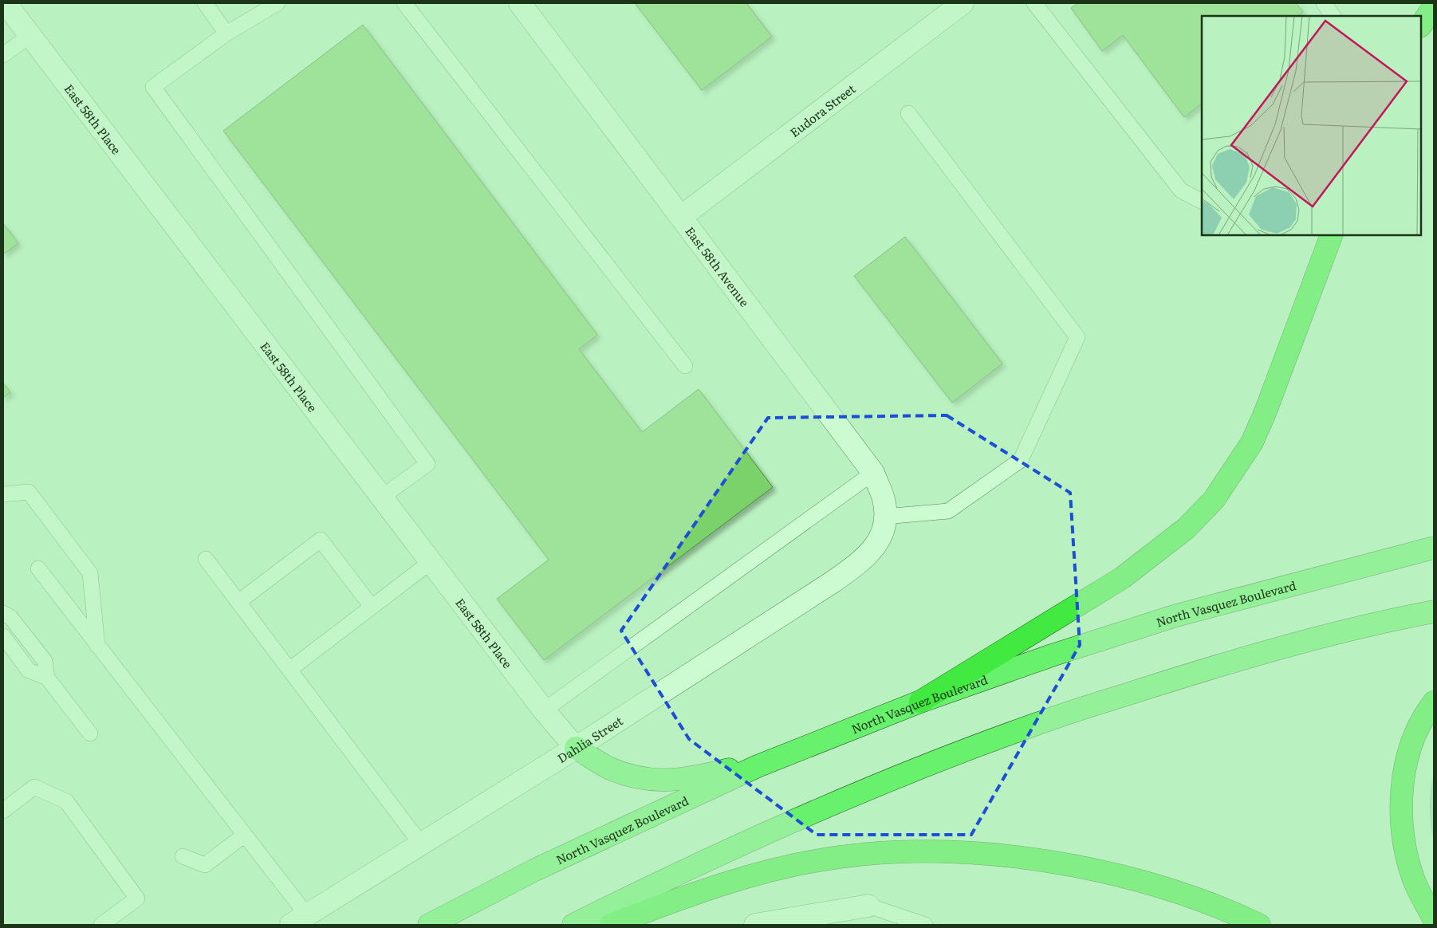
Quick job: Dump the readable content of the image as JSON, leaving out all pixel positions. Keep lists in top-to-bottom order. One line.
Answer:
{"streets":{"highway":["North Vasquez Boulevard"],"street":["Eudora Street","East 58th Place","East 58th Avenue","Dahlia Street"]},"crossings":[["Eudora Street","East 58th Avenue"],["East 58th Place","Dahlia Street"],["East 58th Avenue","Dahlia Street"]]}
